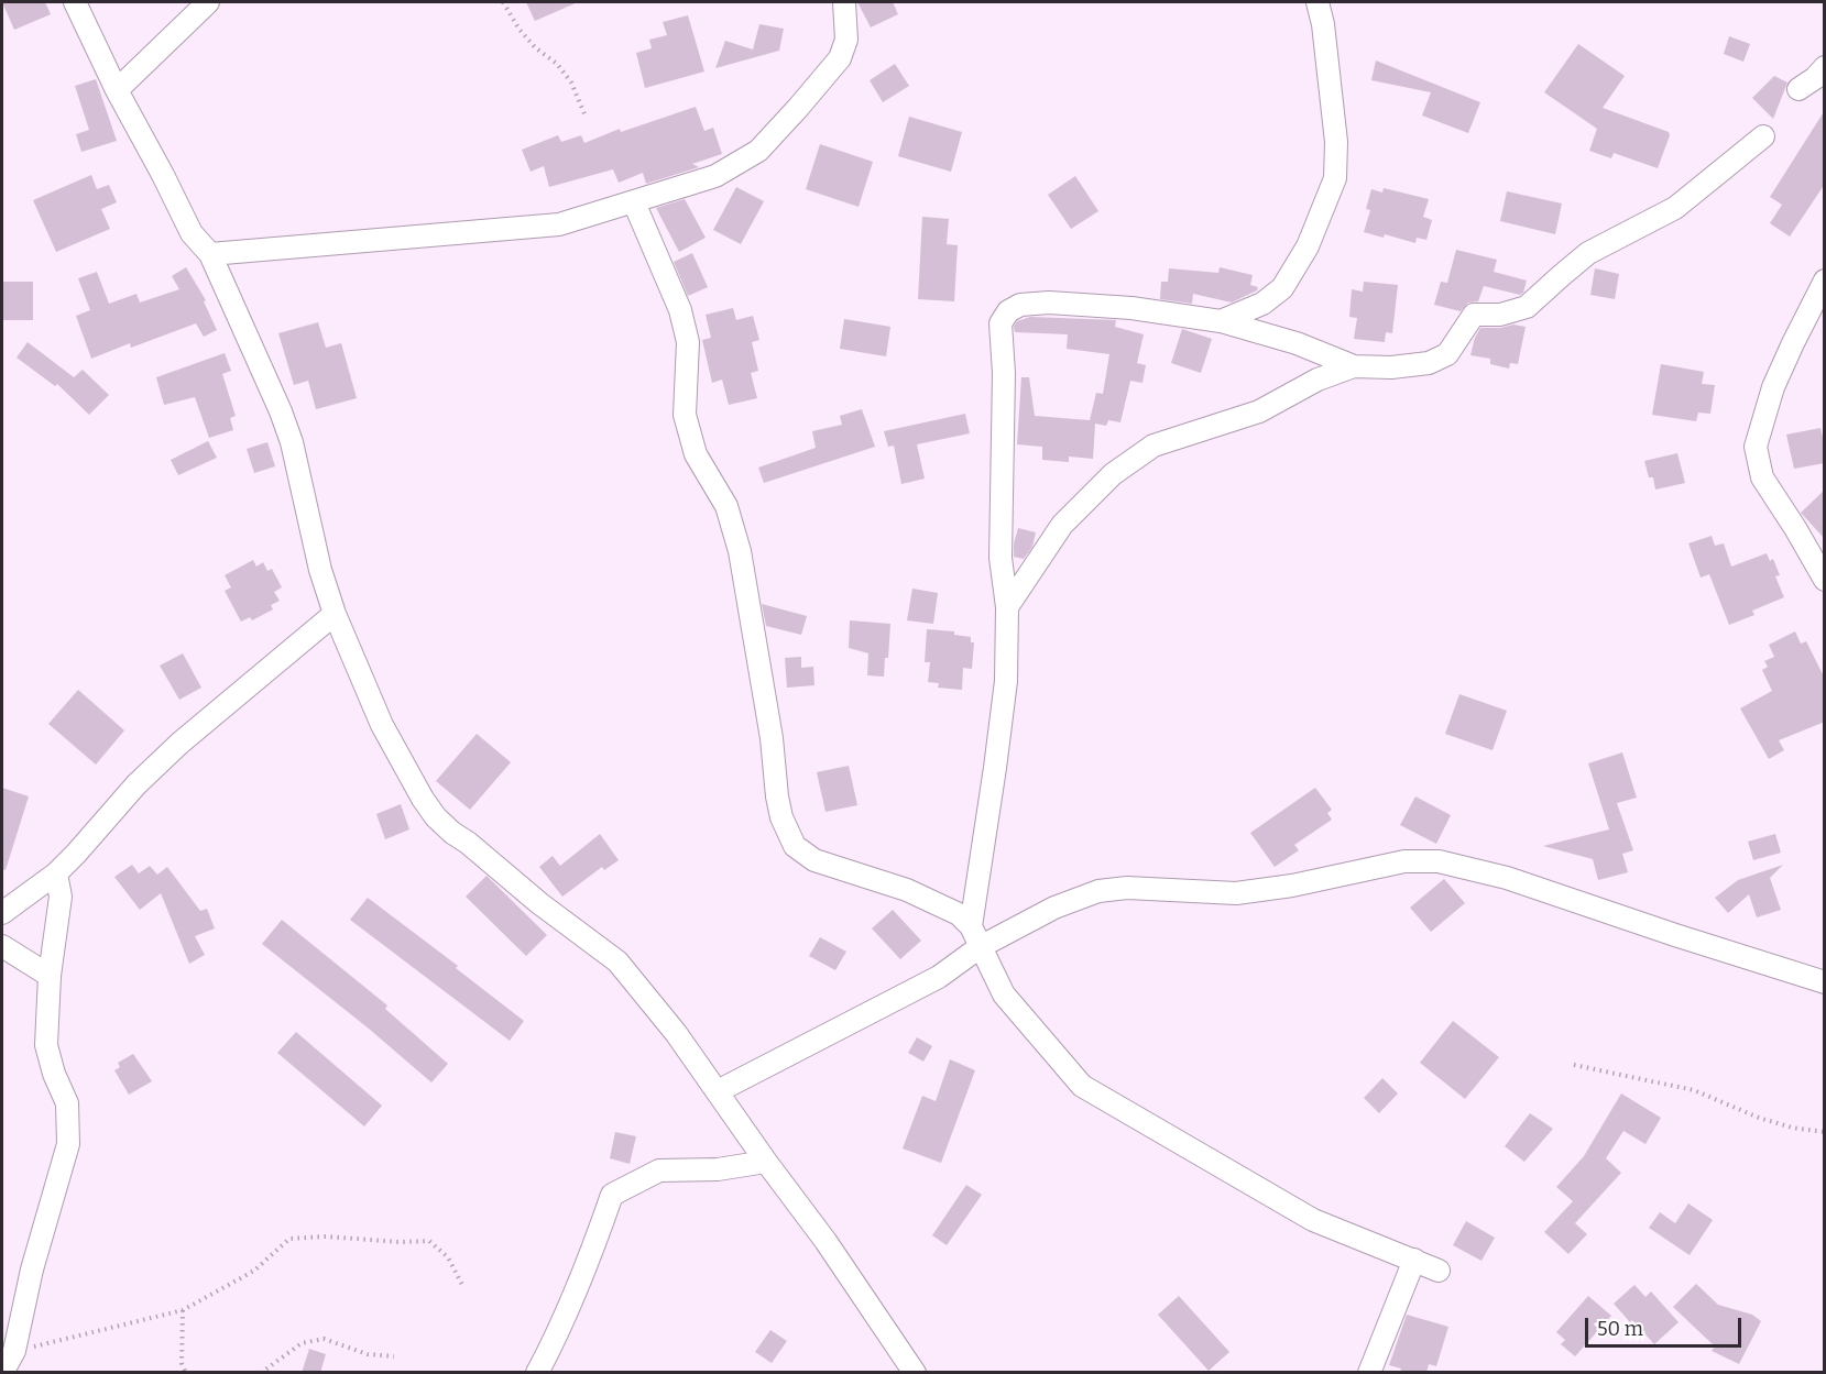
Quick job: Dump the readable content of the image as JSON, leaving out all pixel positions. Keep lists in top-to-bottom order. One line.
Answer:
{"scale_bar":"50 m"}
